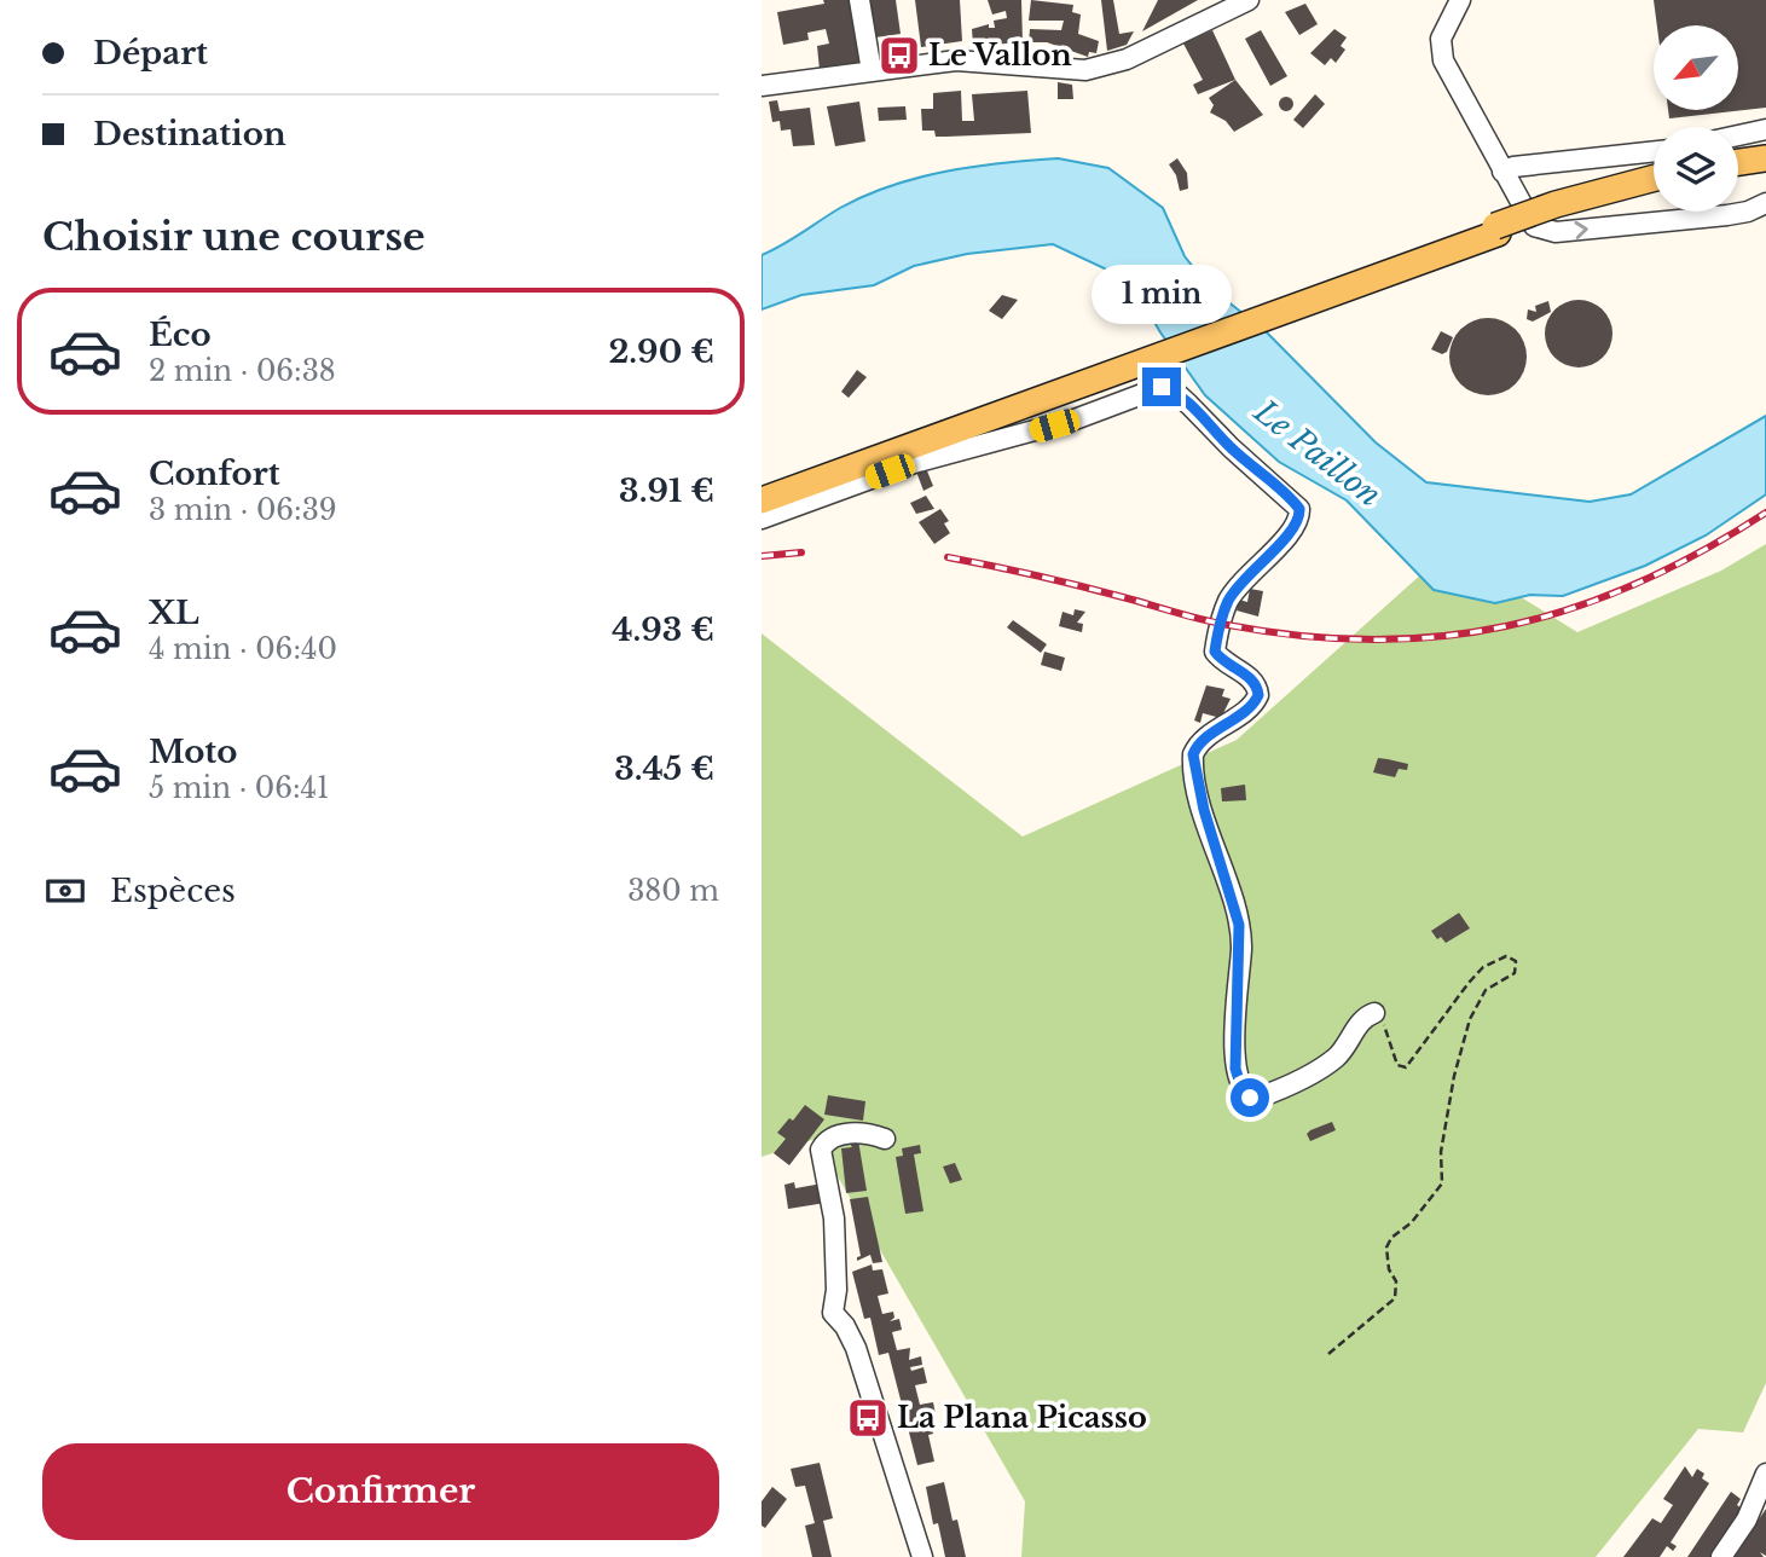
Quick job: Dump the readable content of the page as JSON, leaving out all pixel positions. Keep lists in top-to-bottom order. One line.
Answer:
{"water":["Le Paillon"],"places":{"bus stop":["Le Vallon","La Plana Picasso"]},"north":"bottom left","page":{"banner":["Départ","Destination"],"heading":"Choisir une course","bubble":"1 min","list":[{"name":"Éco","note":"2 min · 06:38","value":"2.90 €"},{"name":"Confort","note":"3 min · 06:39","value":"3.91 €"},{"name":"XL","note":"4 min · 06:40","value":"4.93 €"},{"name":"Moto","note":"5 min · 06:41","value":"3.45 €"}],"pay":["Espèces","380 m"],"buttons":"Confirmer"}}
